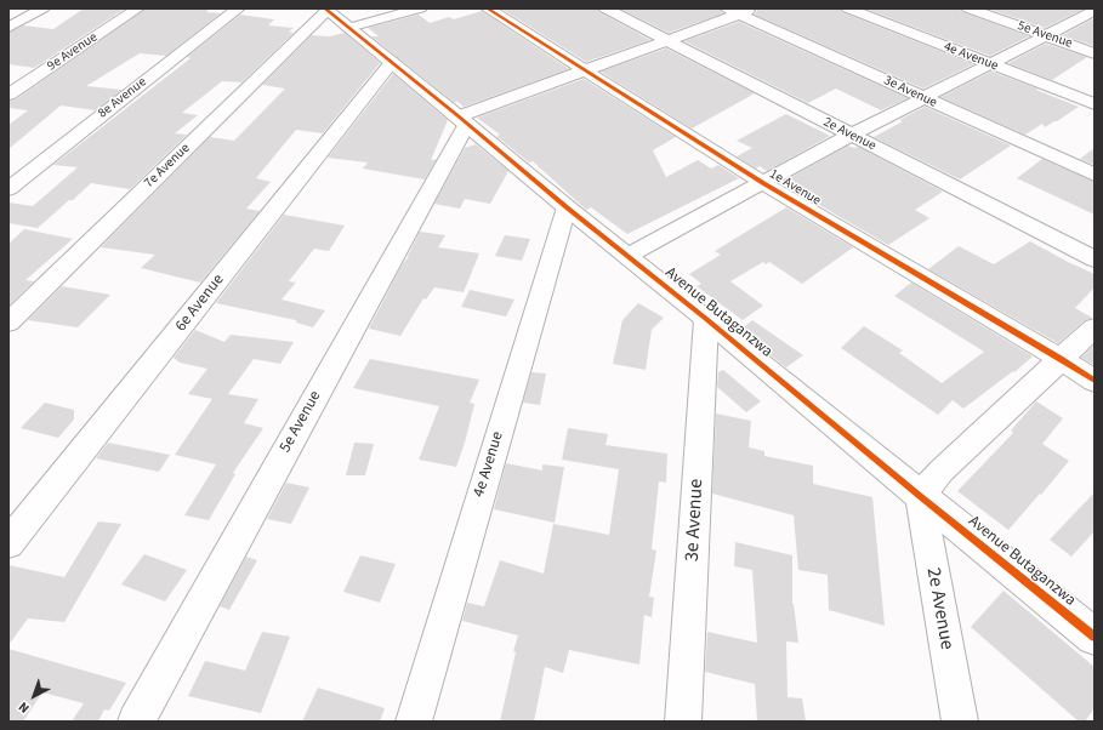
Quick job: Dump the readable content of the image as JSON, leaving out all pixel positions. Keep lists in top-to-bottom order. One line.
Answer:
{"streets":{"street":["5e Avenue","9e Avenue","4e Avenue","3e Avenue","8e Avenue","2e Avenue","7e Avenue","1e Avenue","6e Avenue","Avenue Butaganzwa"]},"crossings":[["5e Avenue","Avenue Butaganzwa"],["4e Avenue","Avenue Butaganzwa"],["3e Avenue","Avenue Butaganzwa"],["2e Avenue","Avenue Butaganzwa"],["7e Avenue","Avenue Butaganzwa"],["6e Avenue","Avenue Butaganzwa"]],"north":"bottom left"}
